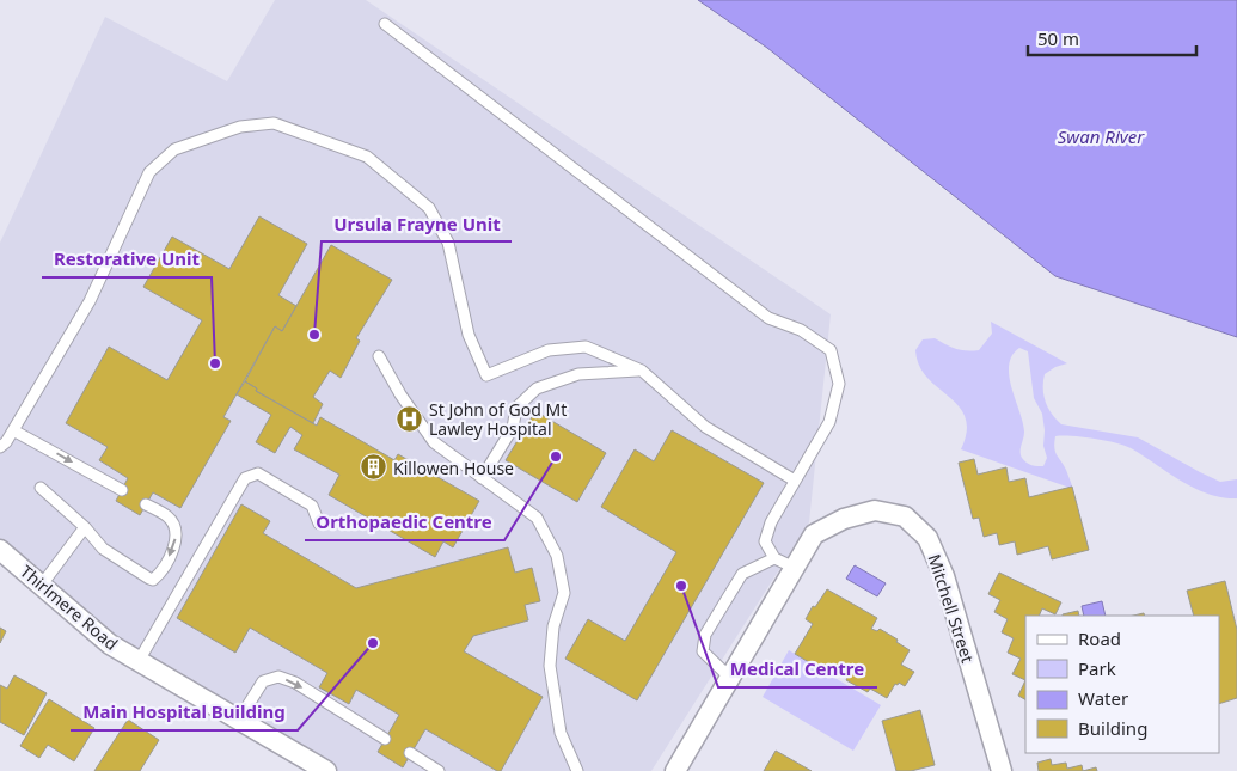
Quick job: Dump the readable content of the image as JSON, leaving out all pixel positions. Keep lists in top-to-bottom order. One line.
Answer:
{"streets":{"street":["Thirlmere Road","Mitchell Street"]},"water":["Swan River"],"places":{"other":["Ursula Frayne Unit","Restorative Unit","Orthopaedic Centre","Medical Centre","Main Hospital Building"],"hospital":["St John of God Mt Lawley Hospital"],"building":["Killowen House"]},"legend":["Road","Park","Water","Building"],"scale_bar":"50 m"}
